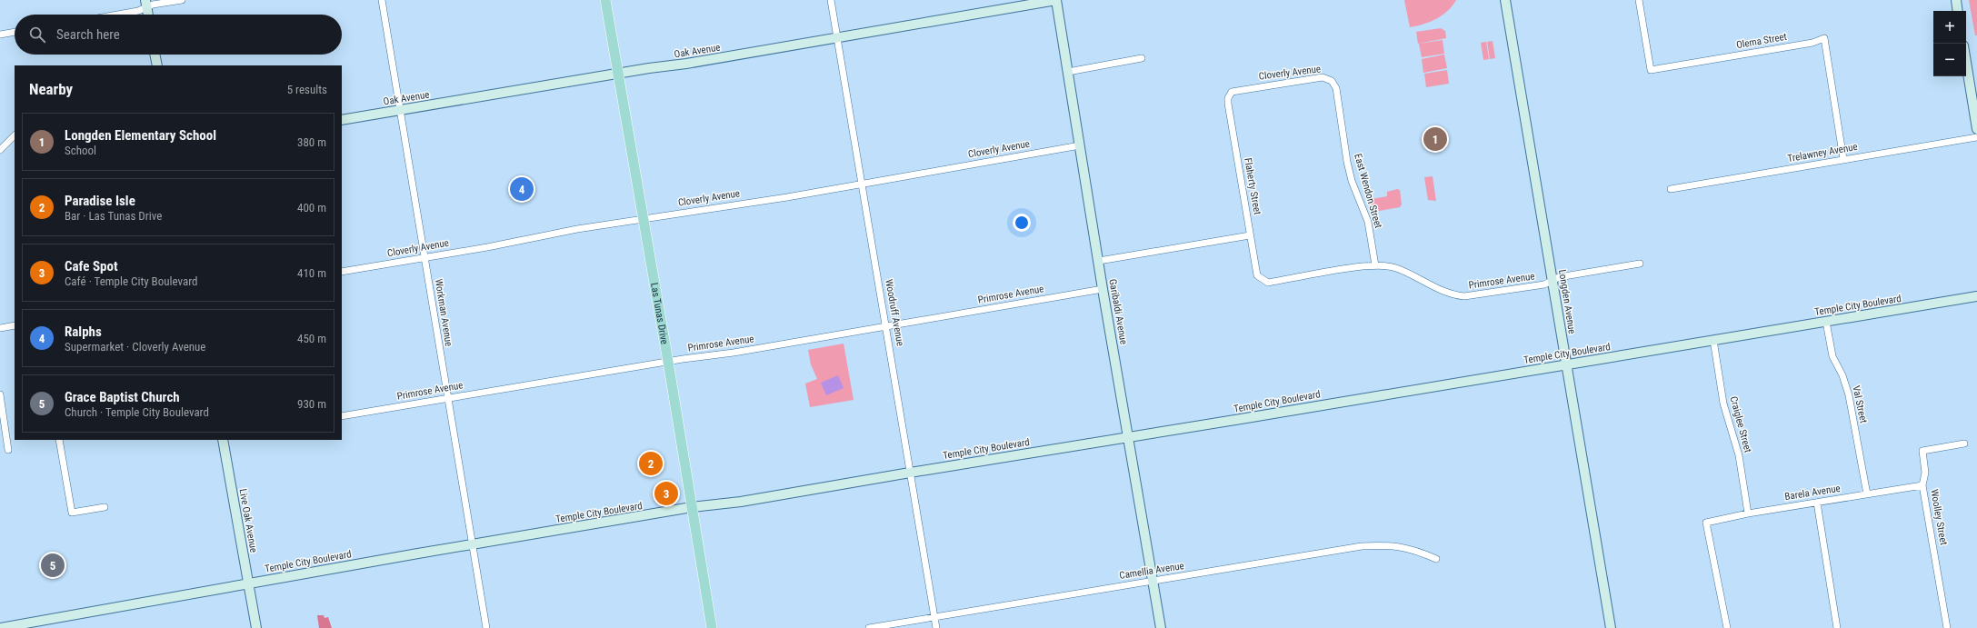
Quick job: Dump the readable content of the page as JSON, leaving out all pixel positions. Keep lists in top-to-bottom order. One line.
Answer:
{"streets":{"main road":["Las Tunas Drive"],"street":["Olema Street","Oak Avenue","Cloverly Avenue","Trelawney Avenue","Flaherty Street","East Wendon Street","Primrose Avenue","Longden Avenue","Temple City Boulevard","Garibaldi Avenue","Workman Avenue","Woodruff Avenue","Val Street","Craiglee Street","Barela Avenue","Woolley Street","Live Oak Avenue","Camellia Avenue"]},"crossings":[["Olema Street","Trelawney Avenue"],["Oak Avenue","Garibaldi Avenue"],["Oak Avenue","Workman Avenue"],["Oak Avenue","Woodruff Avenue"],["Oak Avenue","Las Tunas Drive"],["Cloverly Avenue","Flaherty Street"],["Cloverly Avenue","East Wendon Street"],["Cloverly Avenue","Garibaldi Avenue"],["Cloverly Avenue","Workman Avenue"],["Cloverly Avenue","Woodruff Avenue"],["Cloverly Avenue","Las Tunas Drive"],["Flaherty Street","Primrose Avenue"],["East Wendon Street","Primrose Avenue"],["Primrose Avenue","Longden Avenue"],["Primrose Avenue","Garibaldi Avenue"],["Primrose Avenue","Workman Avenue"],["Primrose Avenue","Woodruff Avenue"],["Primrose Avenue","Las Tunas Drive"],["Longden Avenue","Temple City Boulevard"],["Temple City Boulevard","Garibaldi Avenue"],["Temple City Boulevard","Workman Avenue"],["Temple City Boulevard","Woodruff Avenue"],["Temple City Boulevard","Las Tunas Drive"],["Temple City Boulevard","Val Street"],["Temple City Boulevard","Craiglee Street"],["Temple City Boulevard","Live Oak Avenue"],["Garibaldi Avenue","Camellia Avenue"],["Woodruff Avenue","Camellia Avenue"],["Val Street","Barela Avenue"],["Craiglee Street","Barela Avenue"],["Barela Avenue","Woolley Street"]],"page":{"map_buttons":["+","−"],"search":"Search here","heading":["Nearby","5 results"],"list":[{"mark":"1","name":"Longden Elementary School","note":"School","value":"380 m"},{"mark":"2","name":"Paradise Isle","note":"Bar · Las Tunas Drive","value":"400 m"},{"mark":"3","name":"Cafe Spot","note":"Café · Temple City Boulevard","value":"410 m"},{"mark":"4","name":"Ralphs","note":"Supermarket · Cloverly Avenue","value":"450 m"},{"mark":"5","name":"Grace Baptist Church","note":"Church · Temple City Boulevard","value":"930 m"}],"pins":["1","4","2","3","5"]}}
